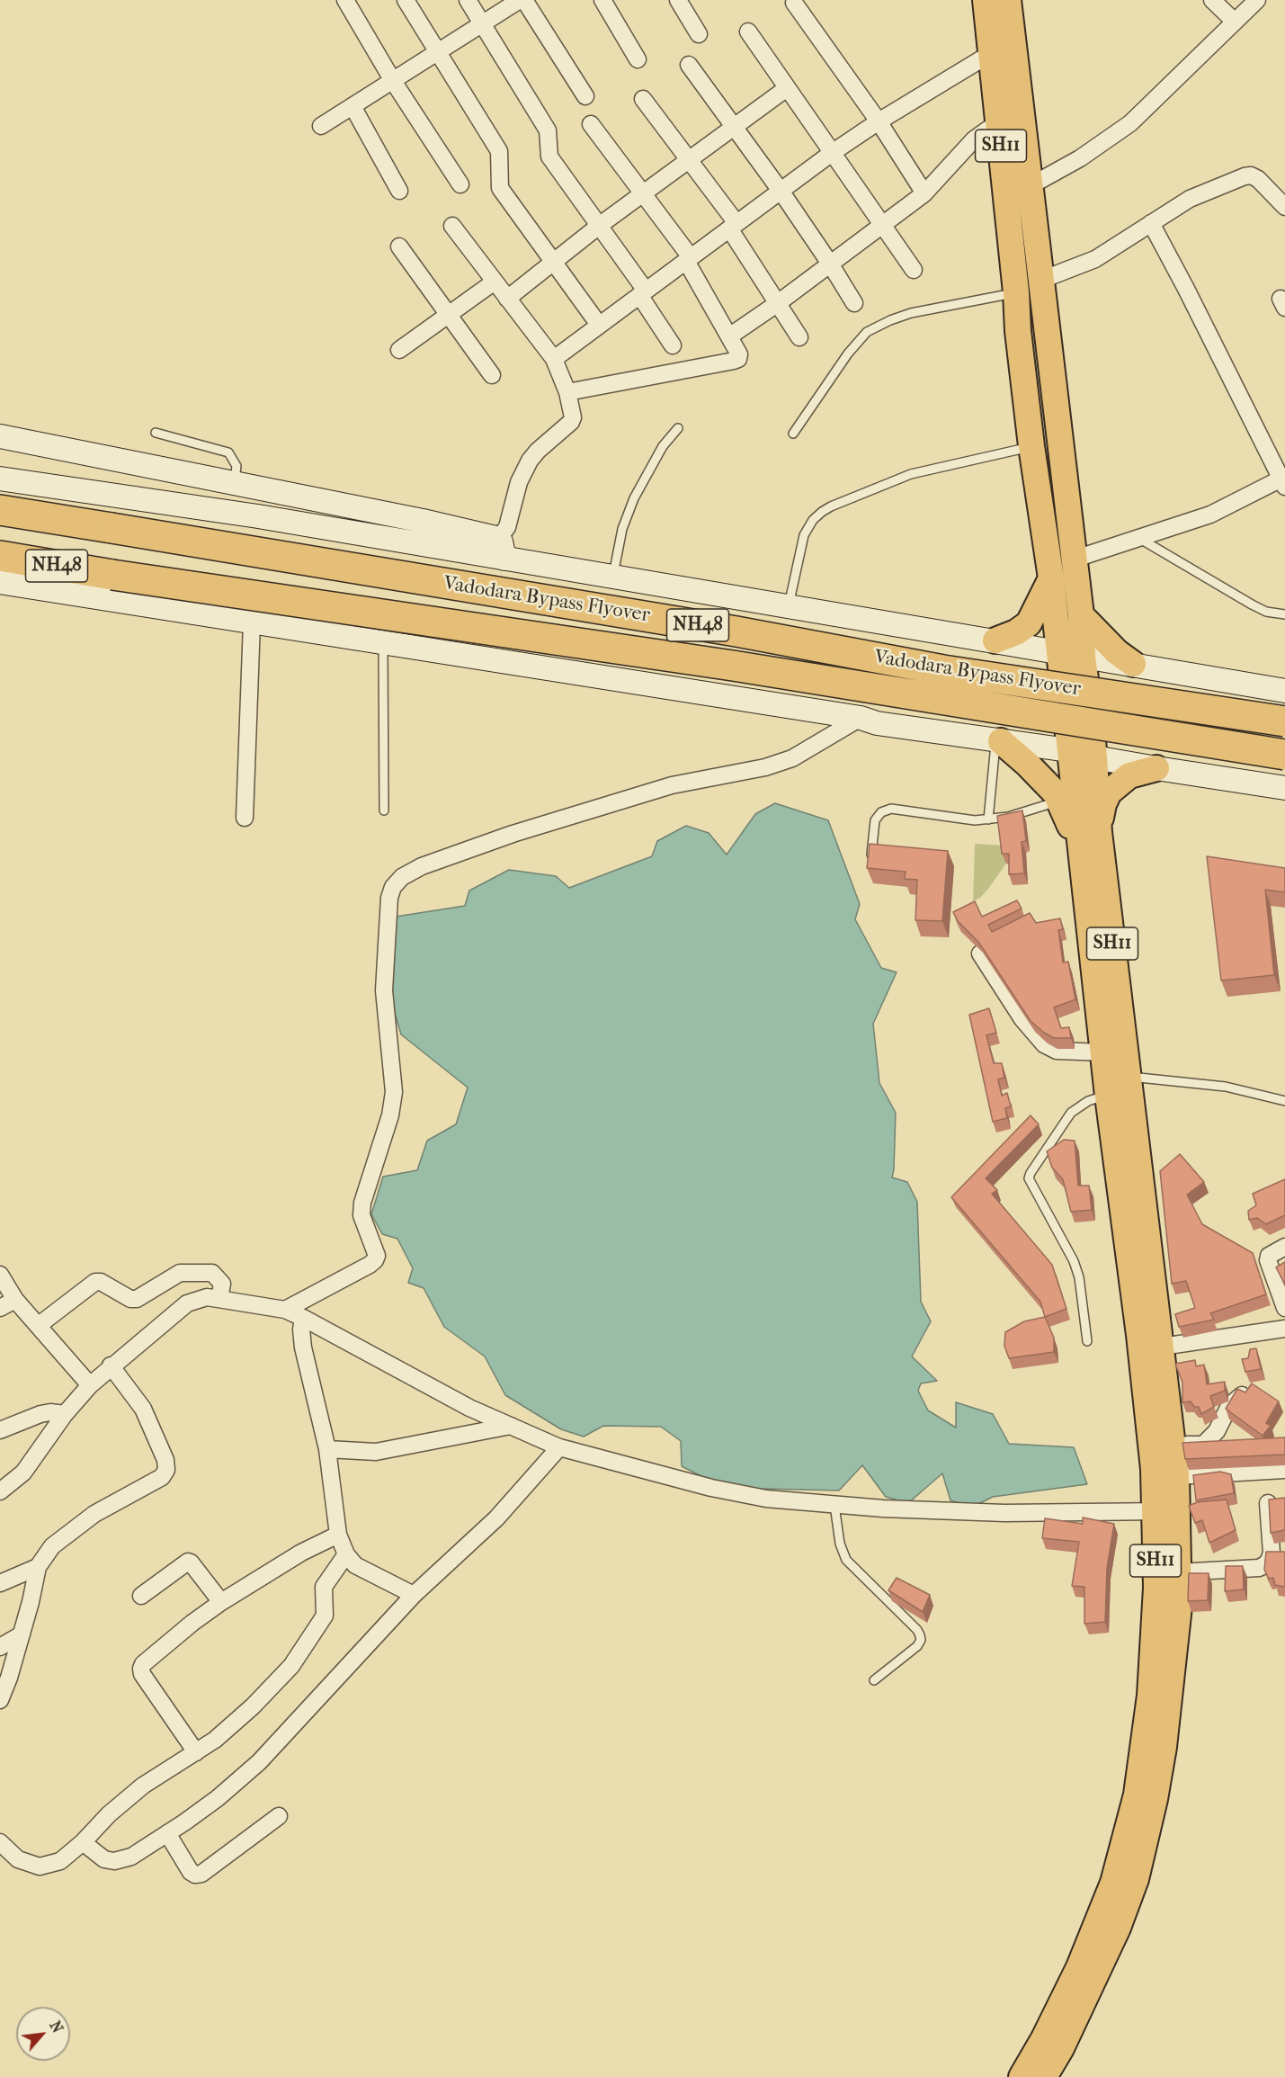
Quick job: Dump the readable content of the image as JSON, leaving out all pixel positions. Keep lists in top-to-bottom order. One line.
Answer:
{"streets":{"highway":["NH48","Vadodara Bypass Flyover"],"main road":["SH11"]},"north":"top right"}
